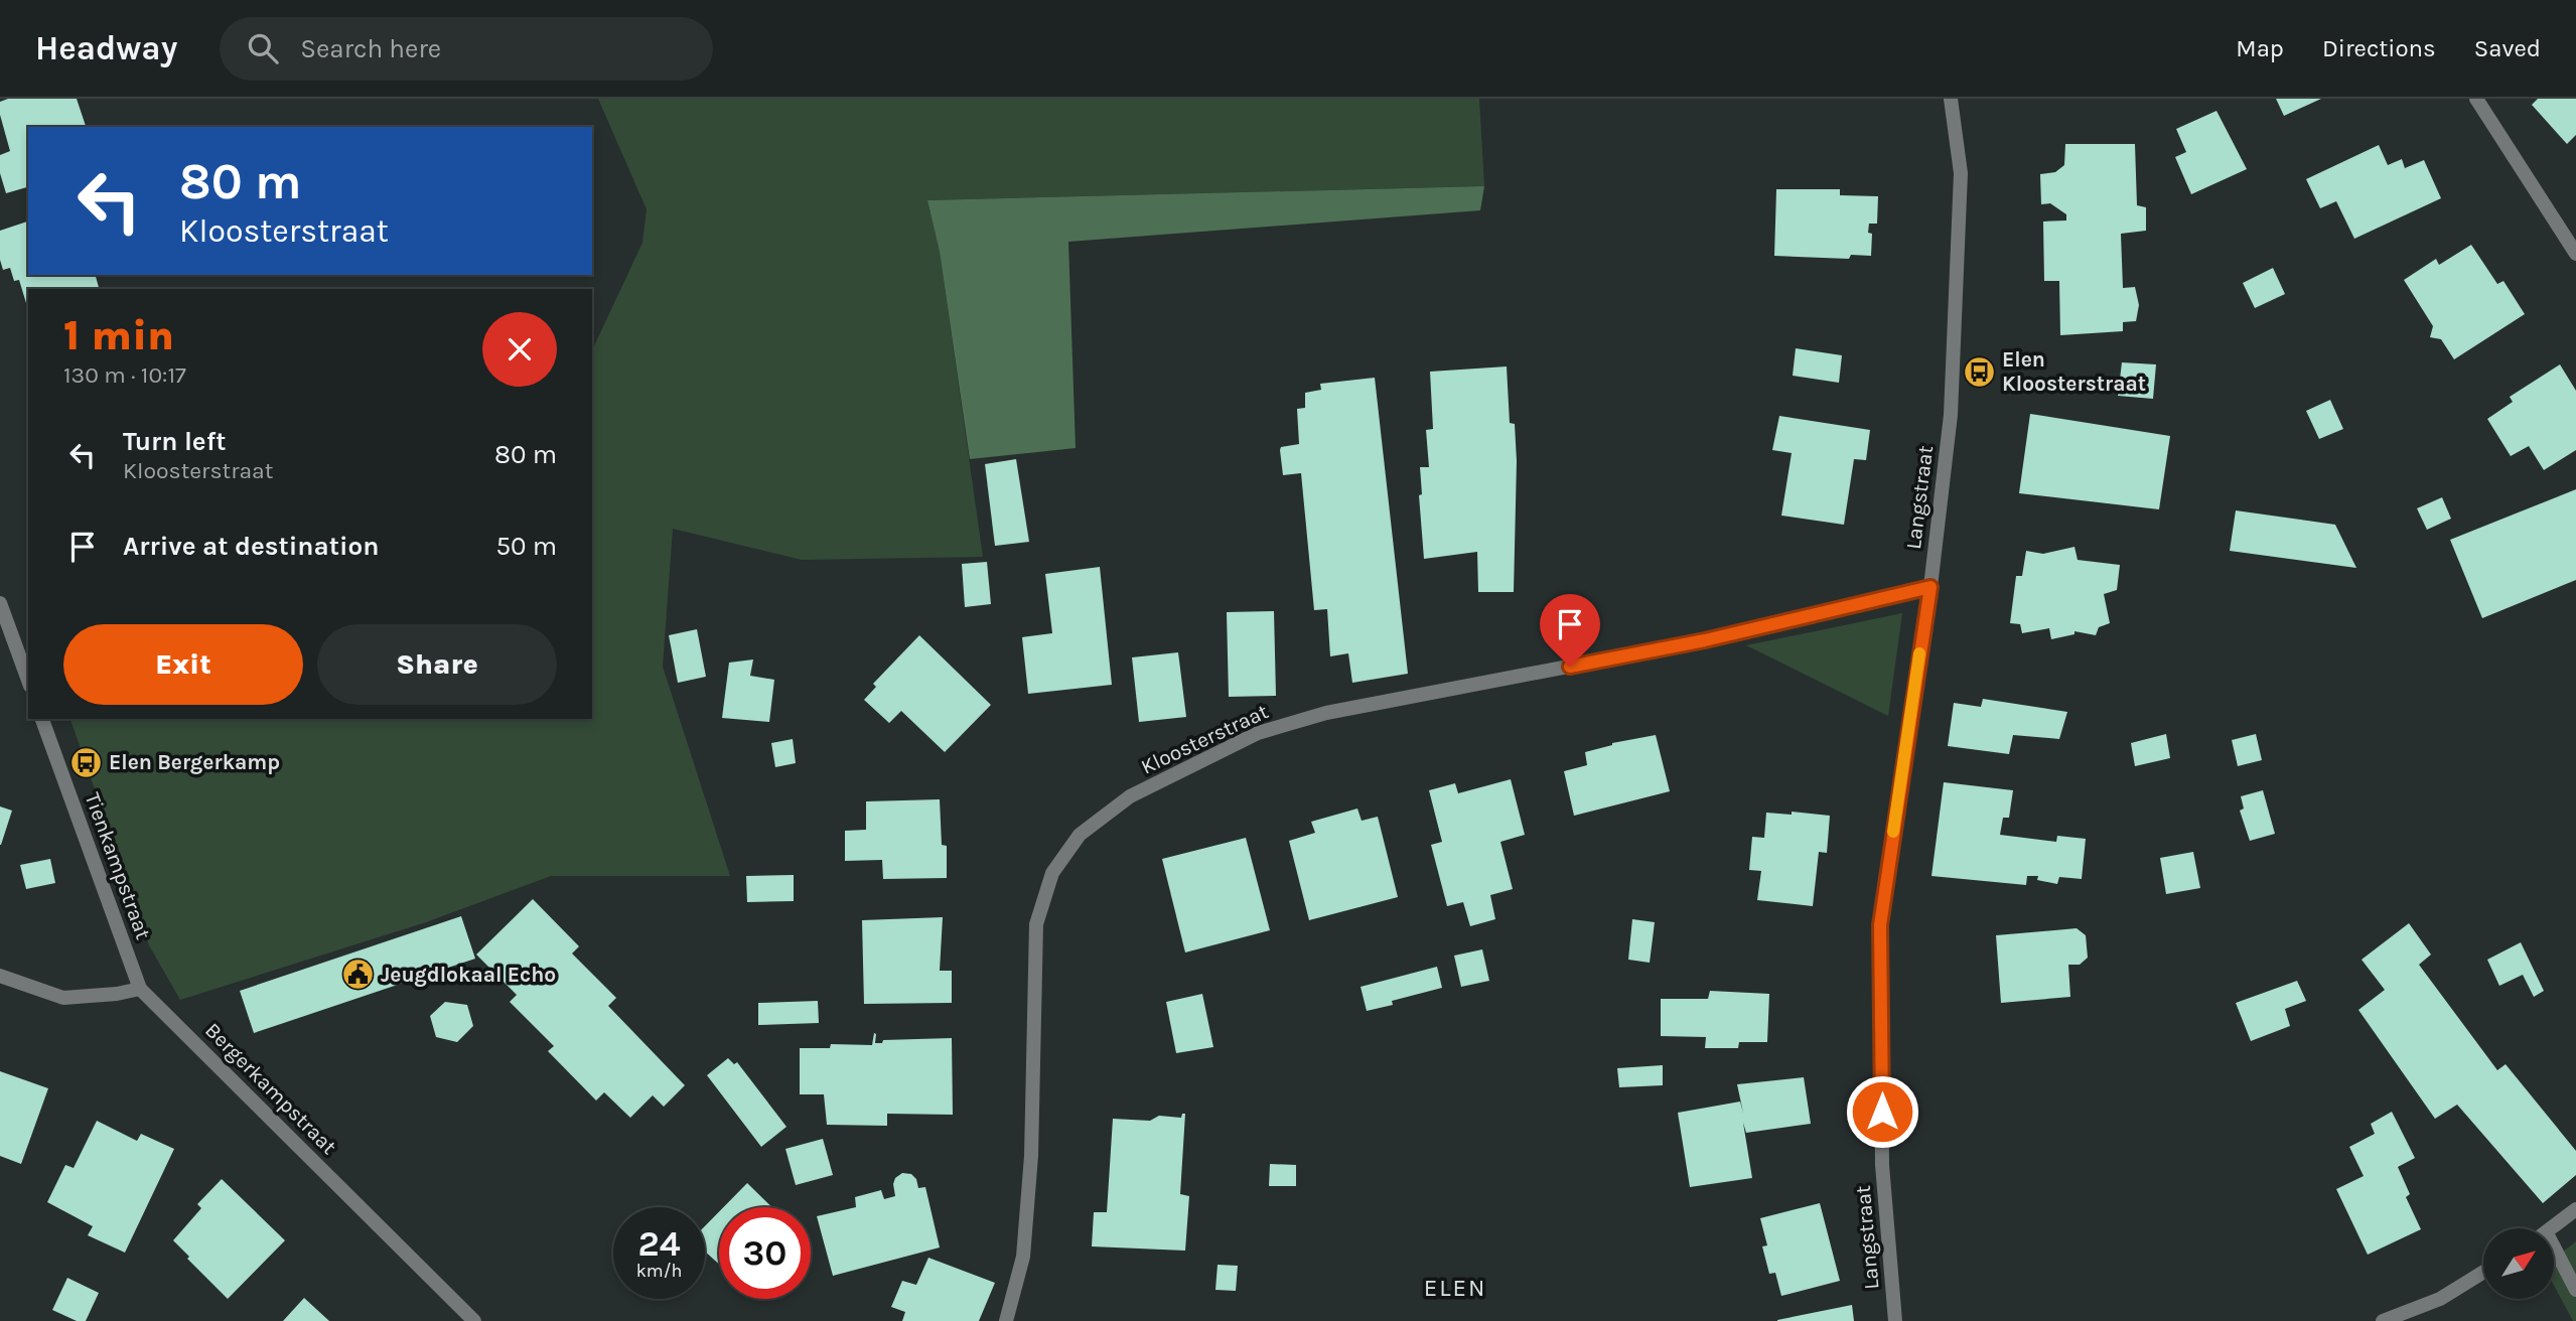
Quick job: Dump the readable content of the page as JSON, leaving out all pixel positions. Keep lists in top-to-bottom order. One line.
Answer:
{"streets":{"street":["Langstraat","Kloosterstraat","Tienkampstraat","Bergerkampstraat"]},"crossings":[["Langstraat","Kloosterstraat"],["Tienkampstraat","Bergerkampstraat"]],"districts":["ELEN"],"places":{"bus stop":["Elen Kloosterstraat","Elen Bergerkamp"],"public building":["Jeugdlokaal Echo"]},"north":"top right","page":{"header":"Headway","search":"Search here","nav":["Map","Directions","Saved"],"turn":["80 m","Kloosterstraat"],"heading":["1 min","130 m · 10:17"],"list":[{"name":"Turn left","note":"Kloosterstraat","value":"80 m"},{"name":"Arrive at destination","value":"50 m"}],"buttons":["Exit","Share"],"speed":"24 km/h","limit":"30"}}
